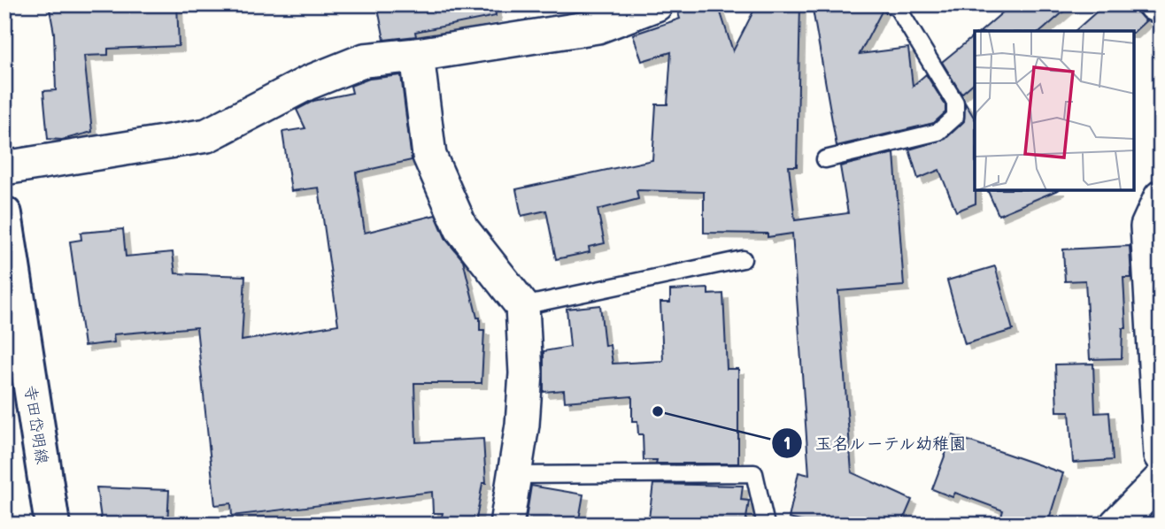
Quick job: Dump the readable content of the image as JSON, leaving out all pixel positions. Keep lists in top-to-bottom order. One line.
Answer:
{"streets":{"main road":["寺田岱明線"]},"places":["玉名ルーテル幼稚園"]}
